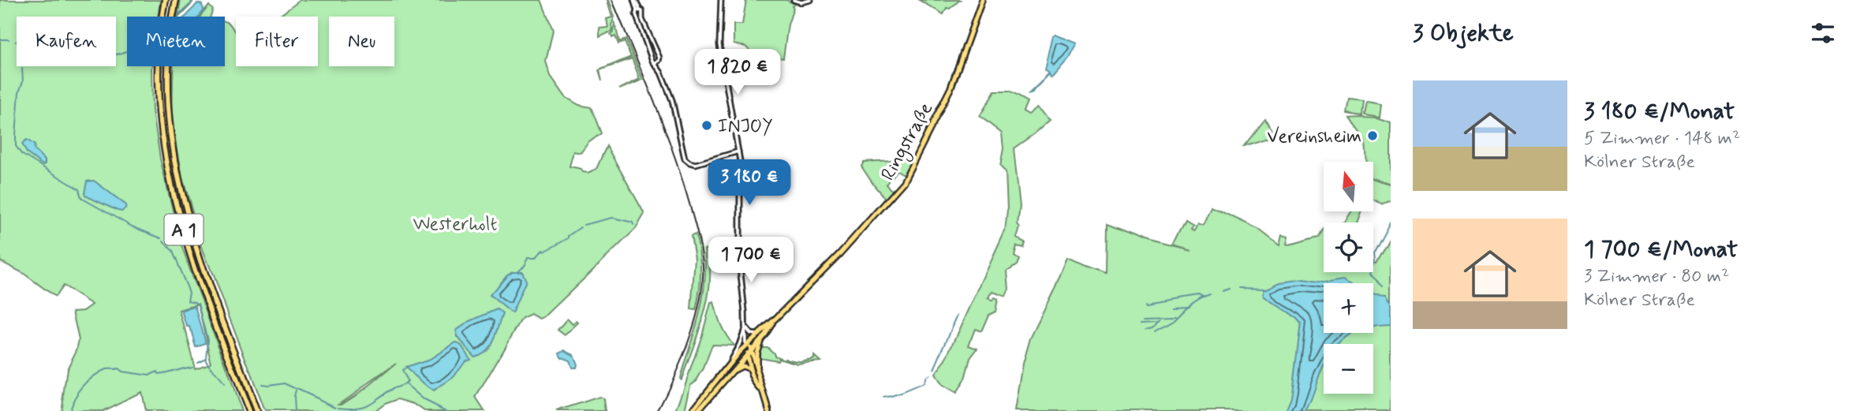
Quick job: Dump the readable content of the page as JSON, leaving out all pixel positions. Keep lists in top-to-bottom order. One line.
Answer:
{"streets":{"highway":["A 1"],"main road":["Ringstraße"]},"parks":["Westerholt"],"places":["INJOY","Vereinsheim"],"north":"top","page":{"heading":"3 Objekte","chip":["Kaufen","Mieten","Filter","Neu"],"price":["1 820 €","3 180 €","1 700 €"],"list":[{"name":"3 180 €/Monat","note":"5 Zimmer · 148 m² · Kölner Straße"},{"name":"1 700 €/Monat","note":"3 Zimmer · 80 m² · Kölner Straße"}],"map_buttons":["+","−"]}}
